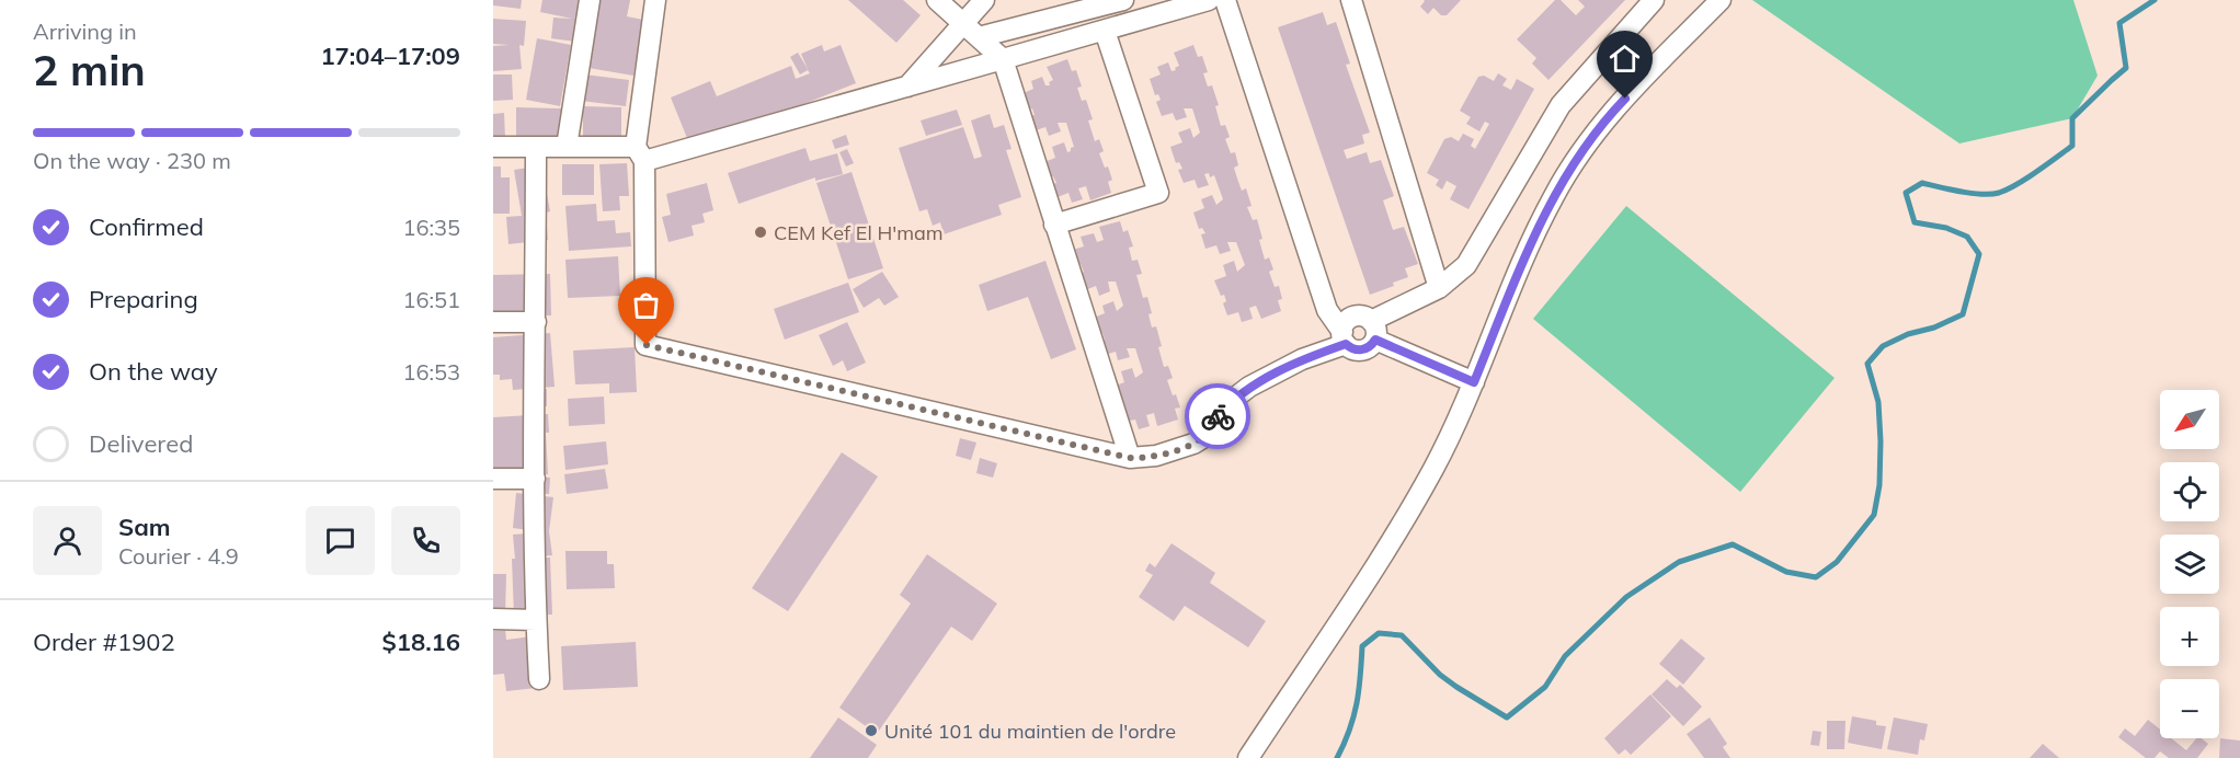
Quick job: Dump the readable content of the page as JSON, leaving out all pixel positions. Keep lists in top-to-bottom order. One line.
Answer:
{"places":["CEM Kef El H'mam","Unité 101 du maintien de l'ordre"],"north":"bottom left","page":{"heading":["2 min","Arriving in","17:04–17:09"],"panel":["Sam","Courier · 4.9","Order #1902","$18.16"],"bar":"On the way · 230 m","list":[["Confirmed","16:35"],["Preparing","16:51"],["On the way","16:53"],"Delivered"],"map_buttons":["+","−"]}}
